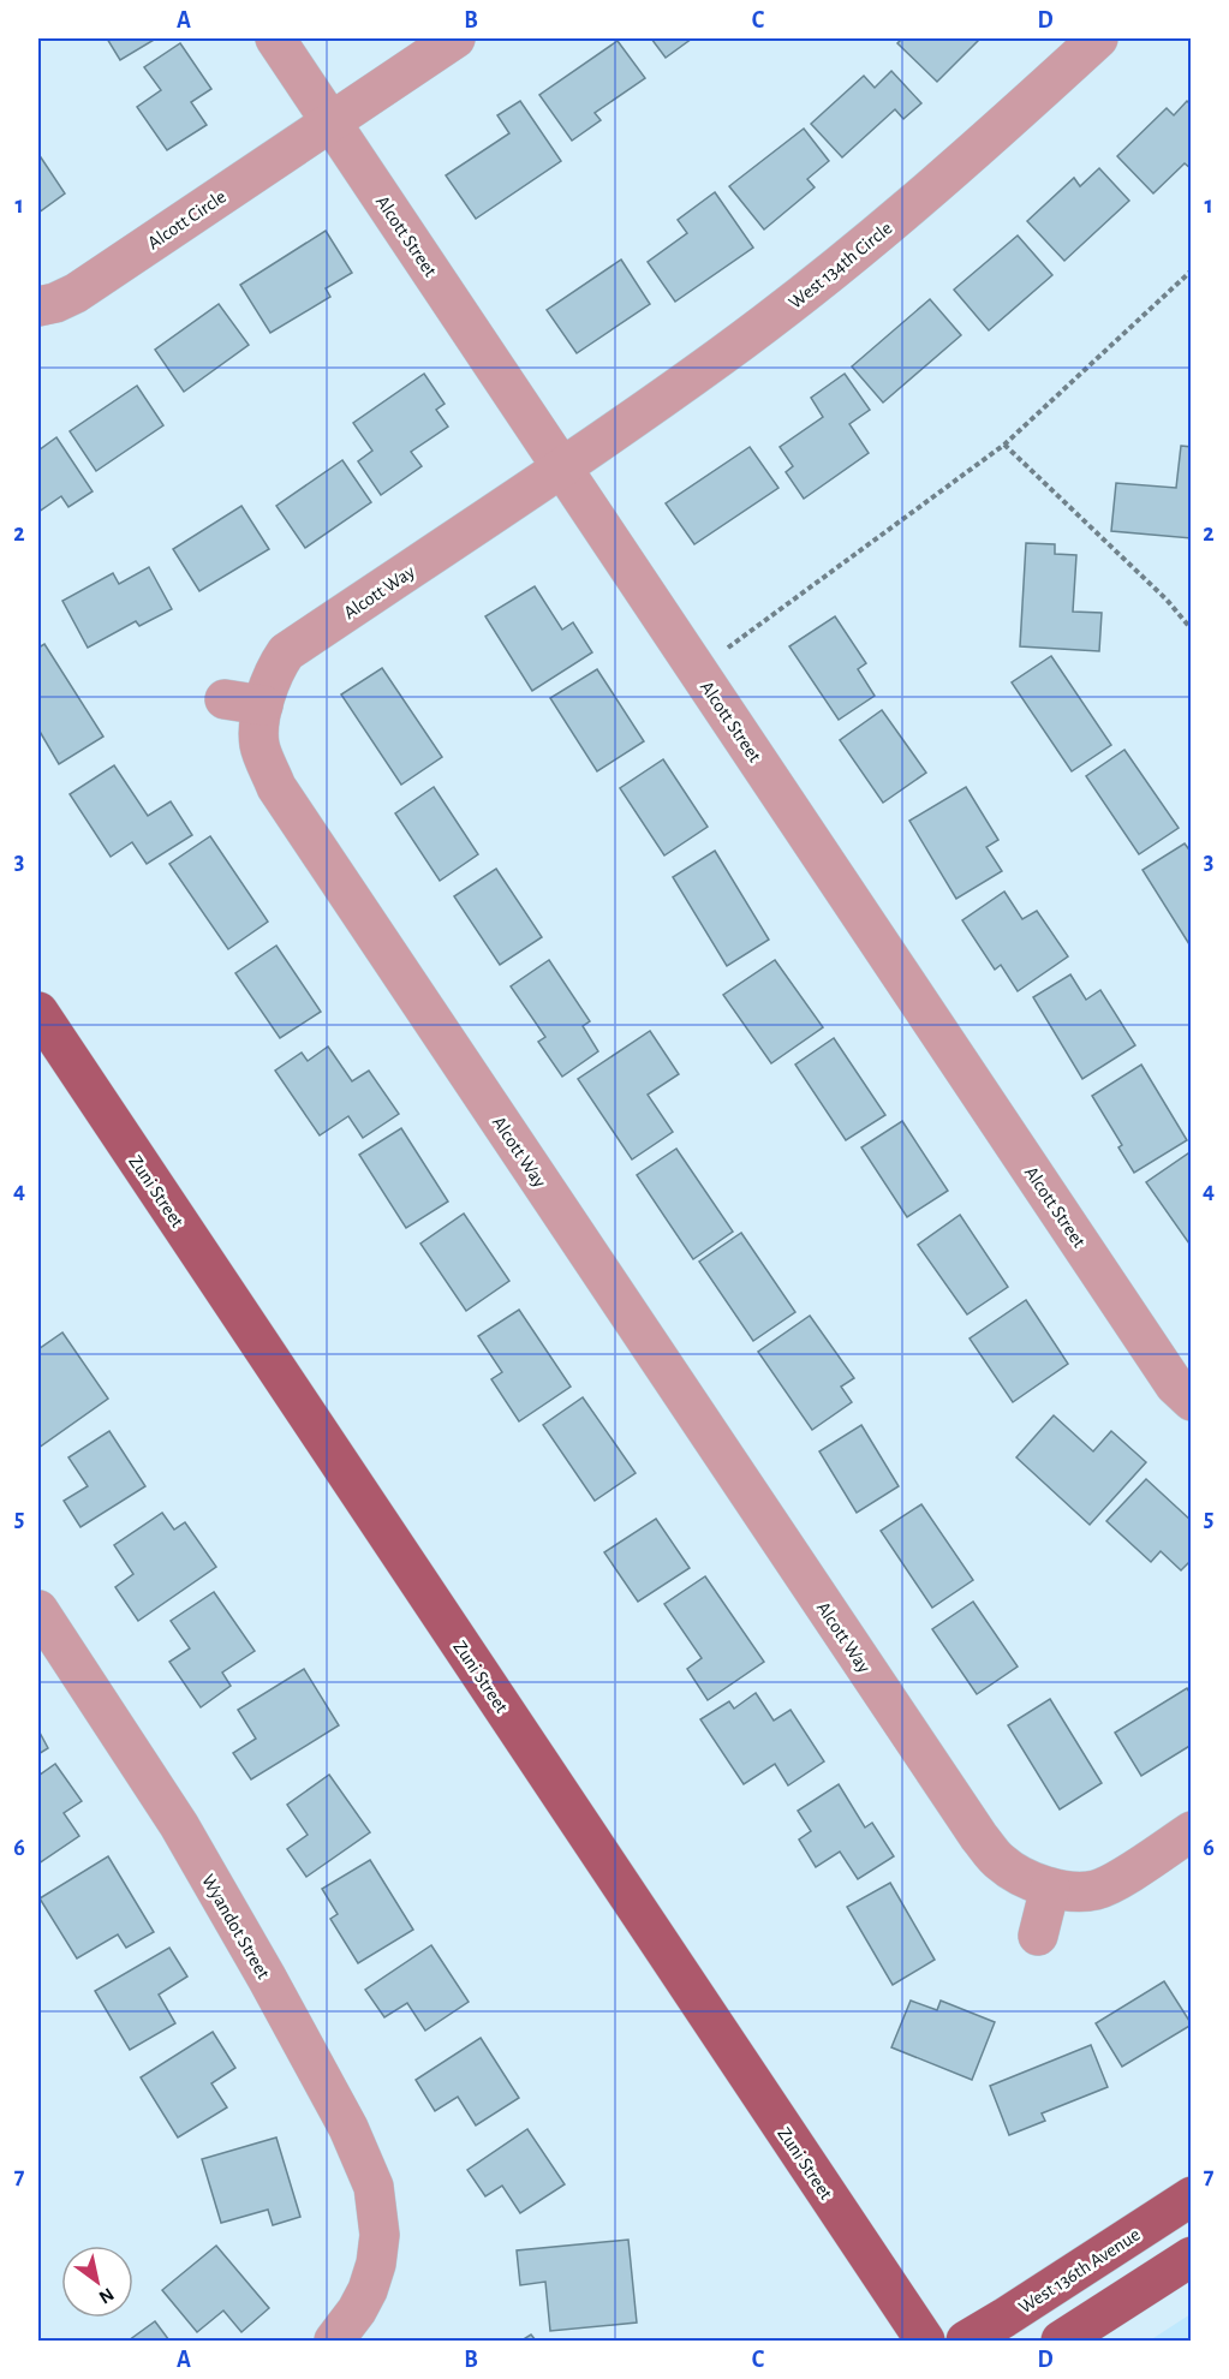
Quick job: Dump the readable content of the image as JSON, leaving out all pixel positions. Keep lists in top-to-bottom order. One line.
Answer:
{"streets":{"main road":["Zuni Street","West 136th Avenue"],"street":["Alcott Circle","Alcott Street","West 134th Circle","Alcott Way","Wyandot Street"]},"crossings":[["Alcott Circle","Alcott Street"],["Alcott Street","West 134th Circle"],["Alcott Street","Alcott Way"],["West 134th Circle","Alcott Way"]],"north":"bottom right","grid":{"columns":["A","B","C","D"],"rows":["1","2","3","4","5","6","7"]}}
